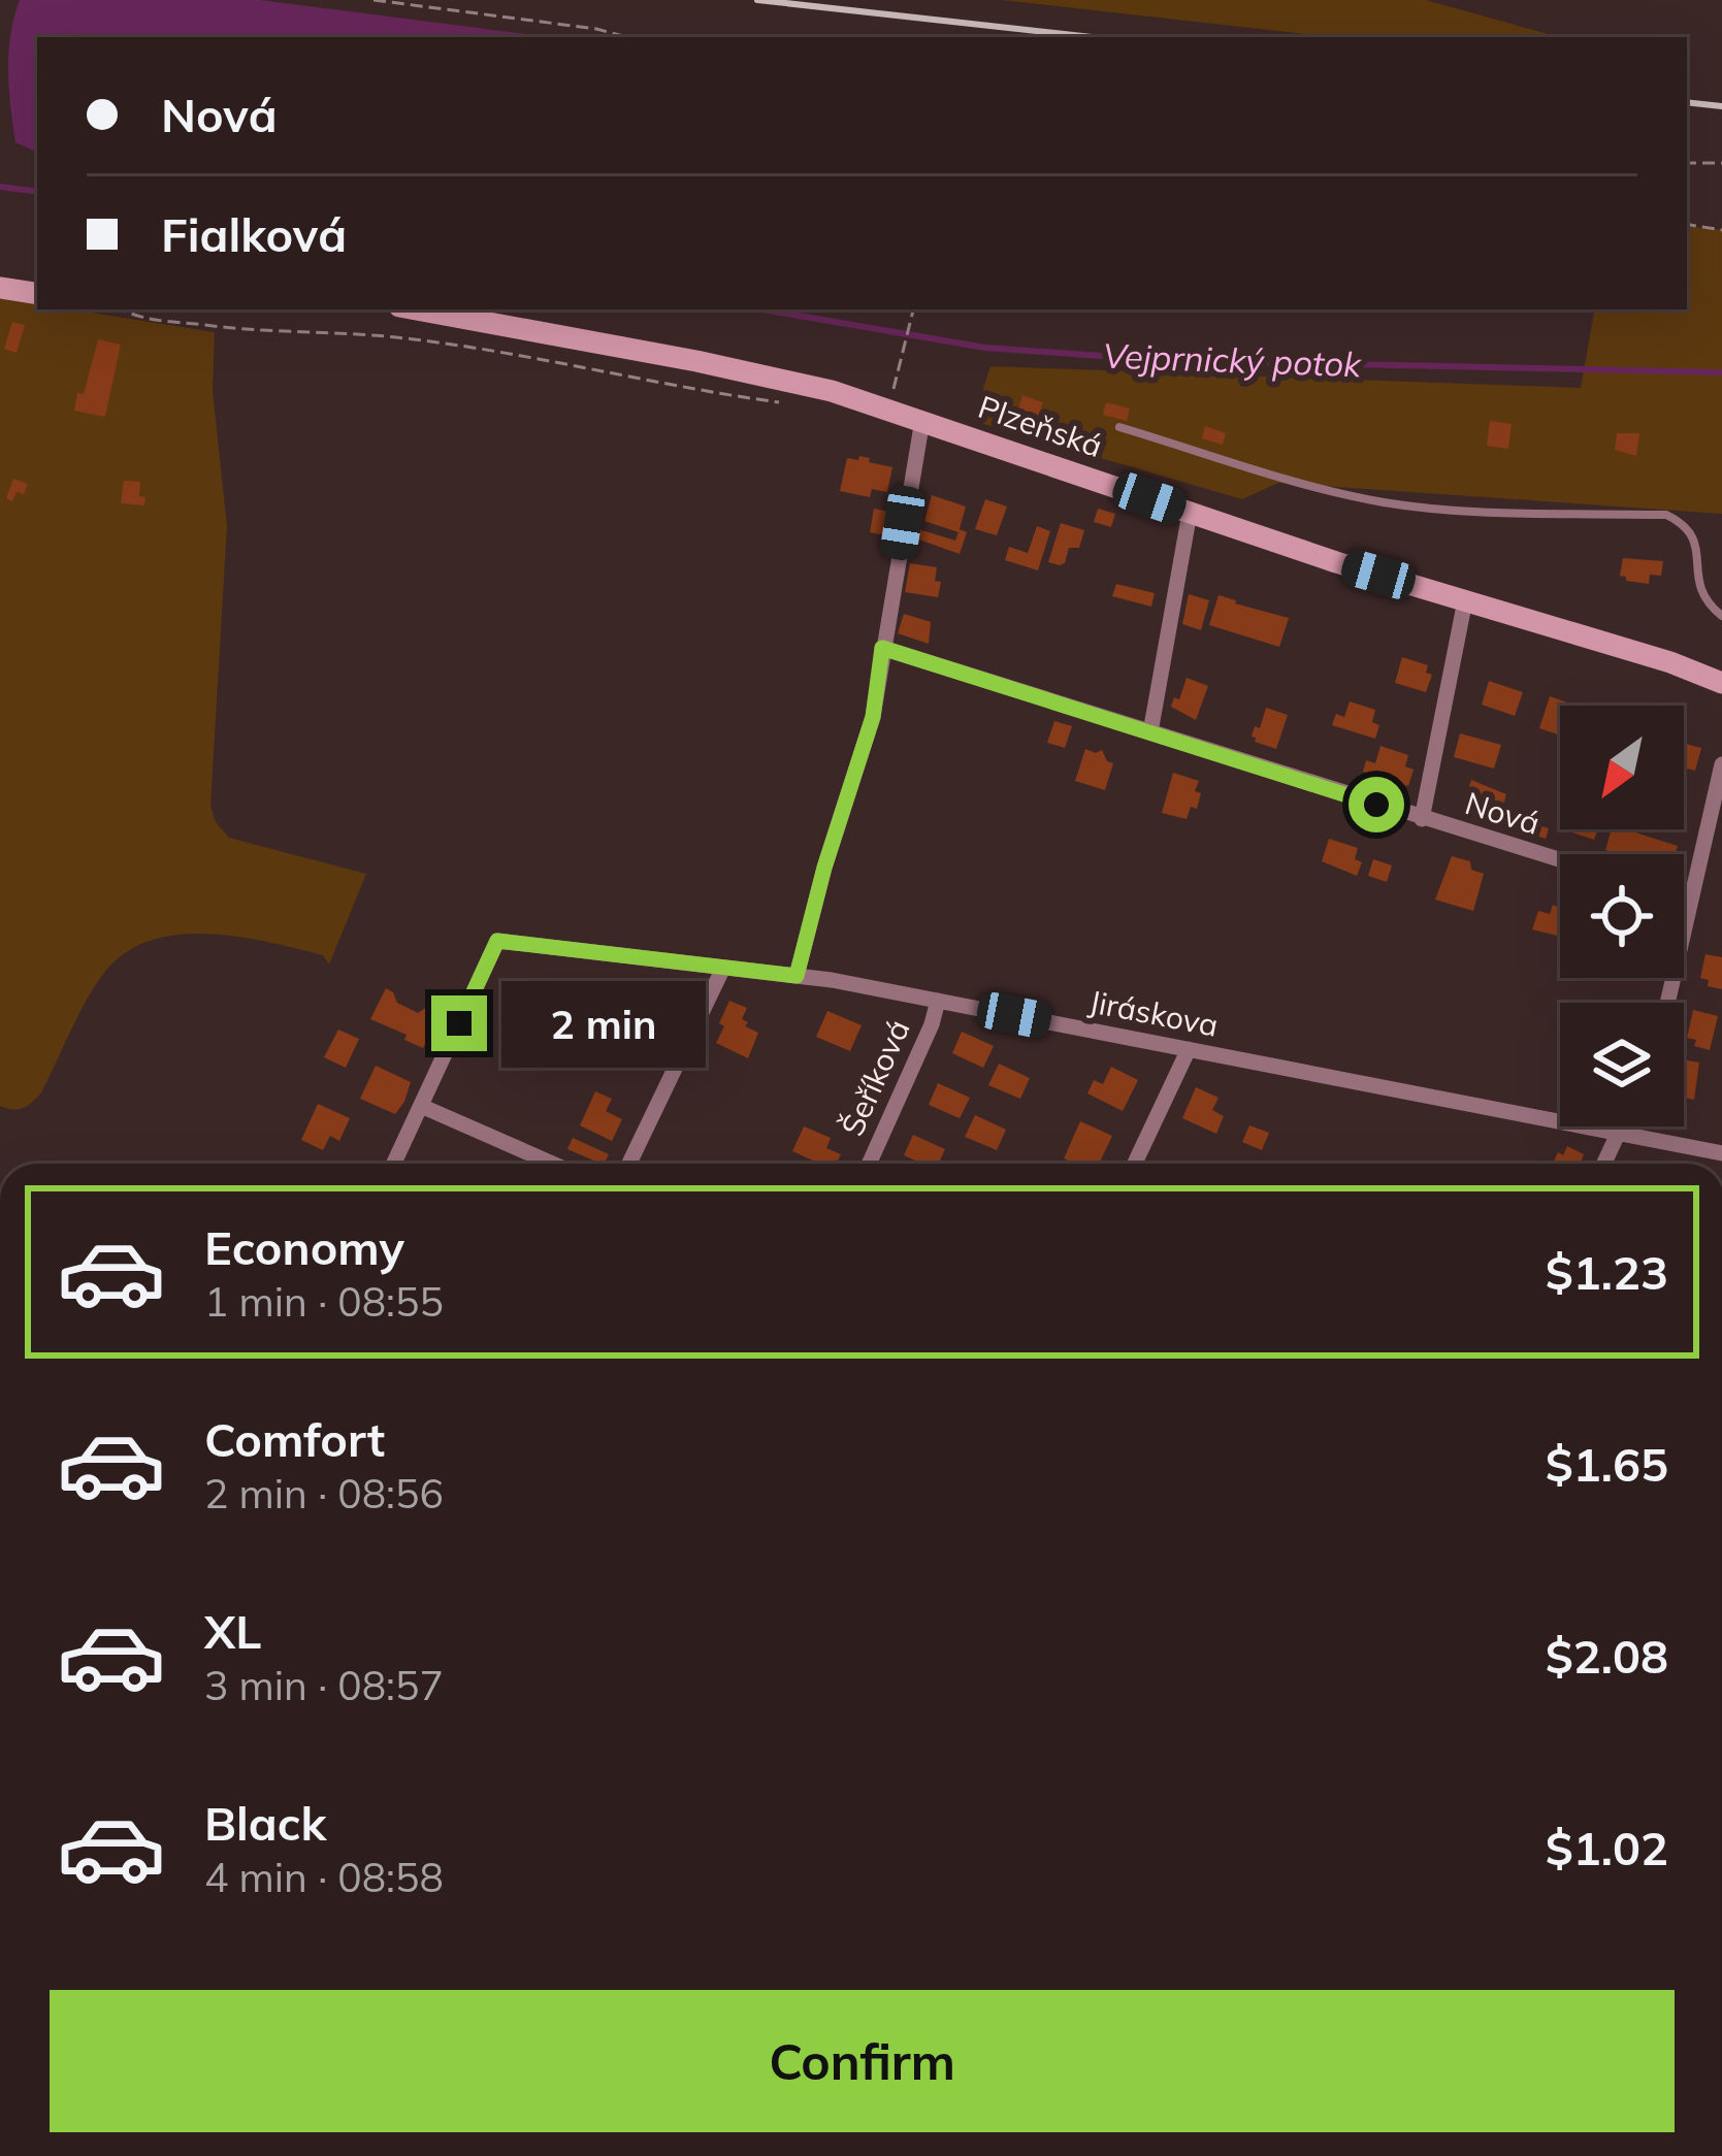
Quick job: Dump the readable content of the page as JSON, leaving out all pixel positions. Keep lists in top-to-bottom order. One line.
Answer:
{"streets":{"main road":["Plzeňská"],"street":["Nová","Jiráskova","Šeříková"]},"crossings":[["Jiráskova","Šeříková"]],"water":["Vejprnický potok"],"north":"bottom left","page":{"banner":["Nová","Fialková"],"bubble":"2 min","list":[{"name":"Economy","note":"1 min · 08:55","value":"$1.23"},{"name":"Comfort","note":"2 min · 08:56","value":"$1.65"},{"name":"XL","note":"3 min · 08:57","value":"$2.08"},{"name":"Black","note":"4 min · 08:58","value":"$1.02"}],"buttons":"Confirm"}}
